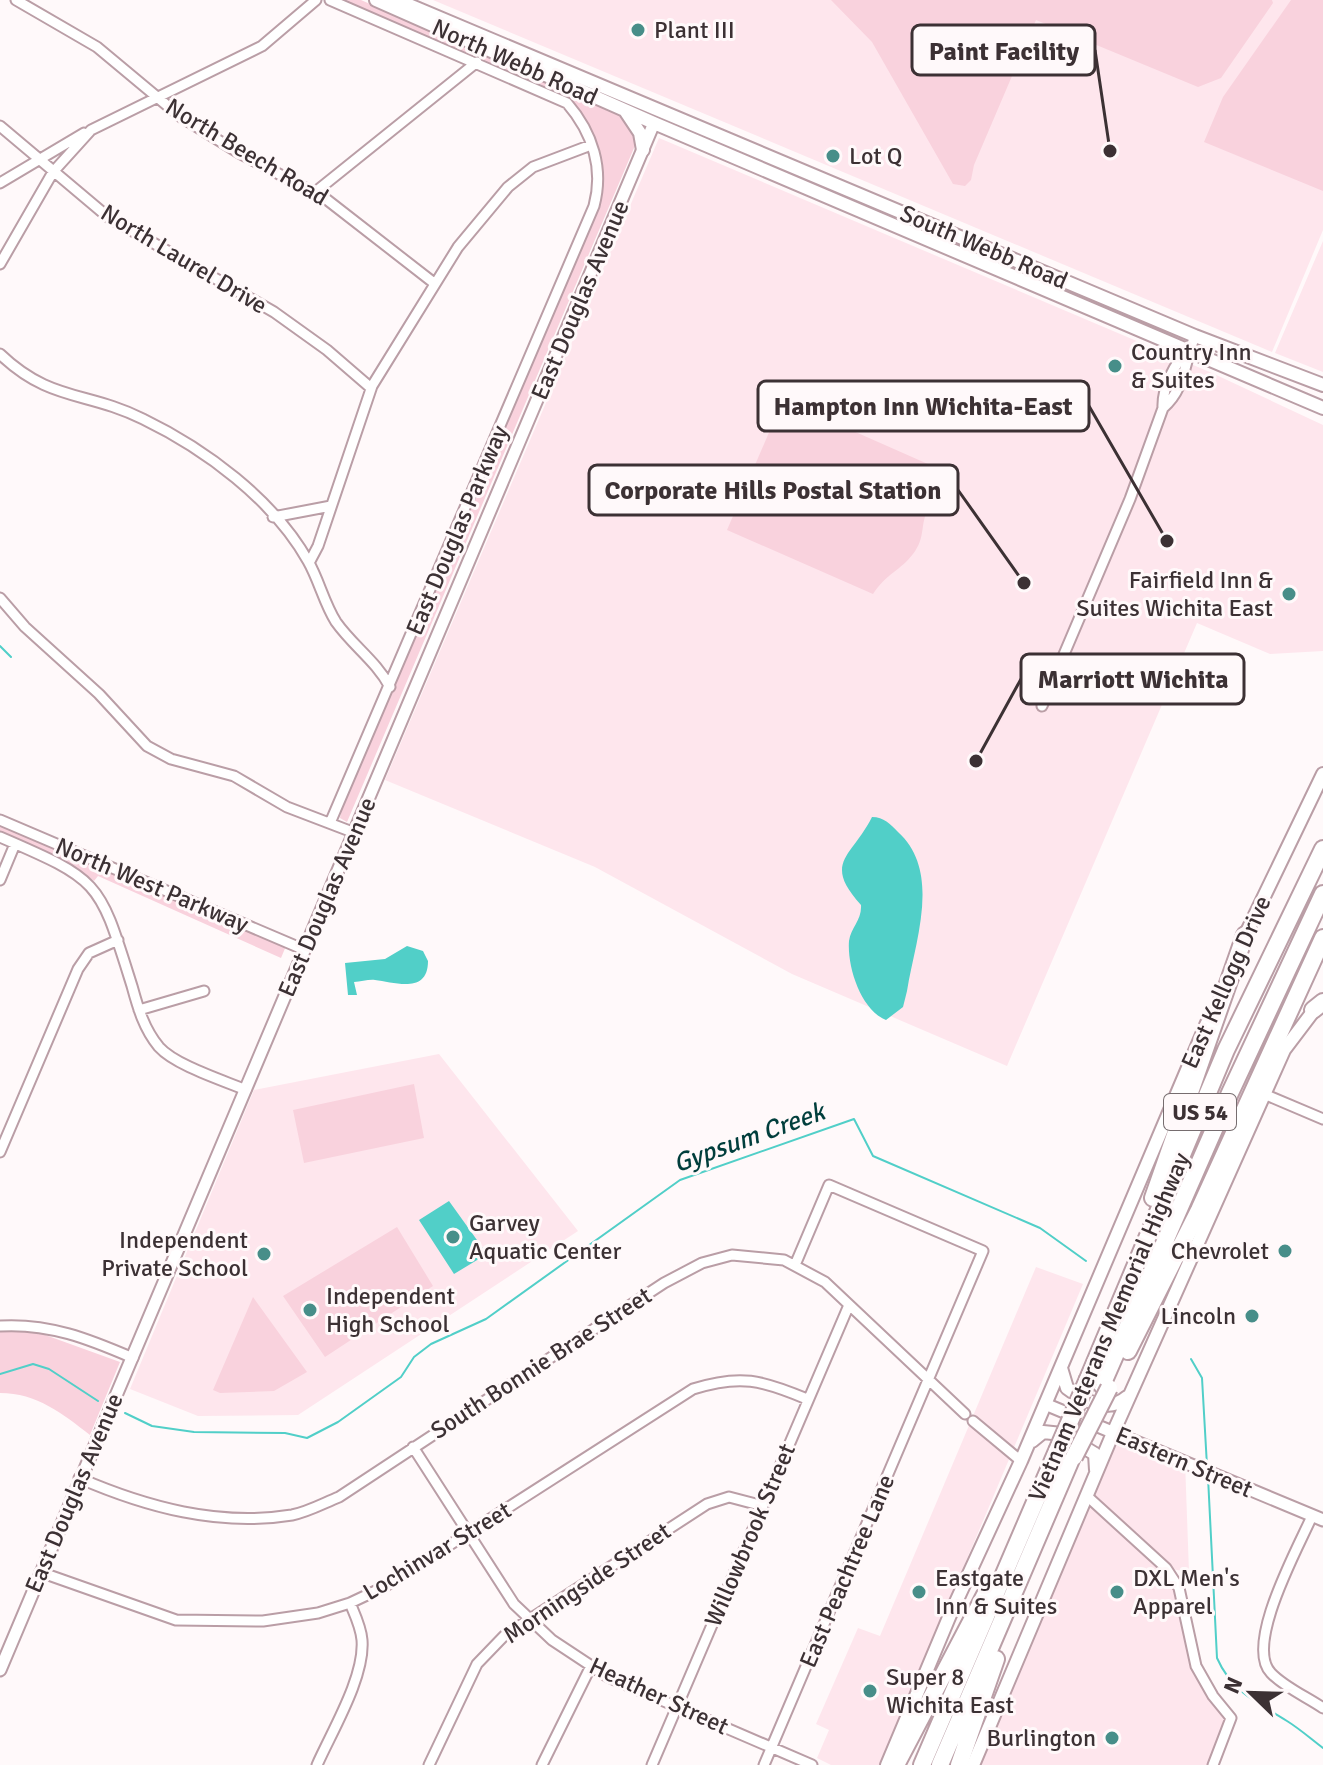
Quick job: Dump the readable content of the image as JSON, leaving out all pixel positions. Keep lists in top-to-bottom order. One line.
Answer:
{"streets":{"highway":["US 54","Vietnam Veterans Memorial Highway"],"main road":["North Webb Road","South Webb Road","East Kellogg Drive"],"street":["North Beech Road","North Laurel Drive","East Douglas Avenue","East Douglas Parkway","North West Parkway","South Bonnie Brae Street","Eastern Street","Willowbrook Street","Lochinvar Street","East Peachtree Lane","Morningside Street","Heather Street"]},"crossings":[["North Webb Road","South Webb Road"],["North Webb Road","East Douglas Avenue"],["South Webb Road","East Douglas Avenue"],["East Douglas Avenue","North West Parkway"],["East Douglas Avenue","South Bonnie Brae Street"],["East Douglas Avenue","Lochinvar Street"],["East Kellogg Drive","South Bonnie Brae Street"],["East Kellogg Drive","Eastern Street"],["South Bonnie Brae Street","Willowbrook Street"],["South Bonnie Brae Street","East Peachtree Lane"],["South Bonnie Brae Street","Heather Street"],["Willowbrook Street","Lochinvar Street"],["Willowbrook Street","Morningside Street"],["Willowbrook Street","Heather Street"],["Lochinvar Street","Heather Street"],["East Peachtree Lane","Heather Street"],["Morningside Street","Heather Street"]],"water":["Gypsum Creek"],"places":["Plant III","Paint Facility","Lot Q","Country Inn & Suites","Hampton Inn Wichita-East","Corporate Hills Postal Station","Fairfield Inn & Suites Wichita East","Marriott Wichita","Garvey Aquatic Center","Chevrolet","Independent Private School","Independent High School","Lincoln","Eastgate Inn & Suites","DXL Men's Apparel","Super 8 Wichita East","Burlington"],"north":"top left"}
